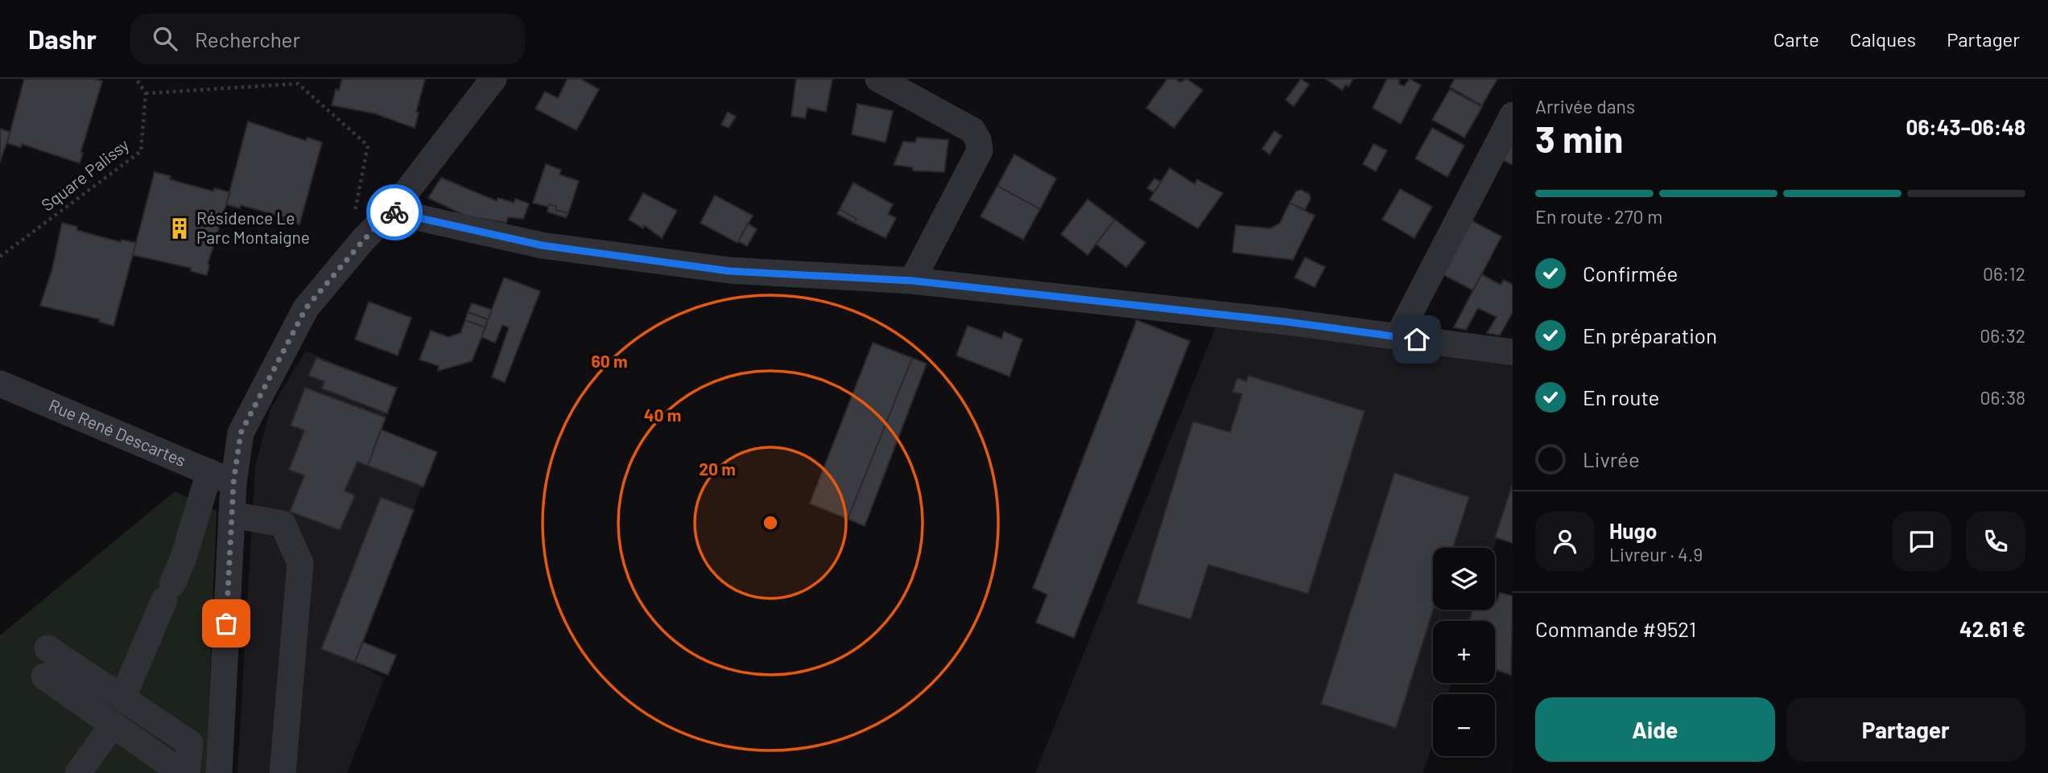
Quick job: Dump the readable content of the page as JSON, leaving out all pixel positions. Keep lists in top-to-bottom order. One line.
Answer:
{"streets":{"street":["Rue René Descartes"],"path":["Square Palissy"]},"places":{"building":["Résidence Le Parc Montaigne"]},"page":{"header":"Dashr","search":"Rechercher","nav":["Carte","Calques","Partager"],"heading":["3 min","Arrivée dans","06:43–06:48"],"panel":["Hugo","Livreur · 4.9","Commande #9521","42.61 €"],"bar":"En route · 270 m","list":[["Confirmée","06:12"],["En préparation","06:32"],["En route","06:38"],"Livrée"],"map_buttons":["+","−"],"buttons":["Aide","Partager"]},"rings":["60 m","40 m","20 m"]}
